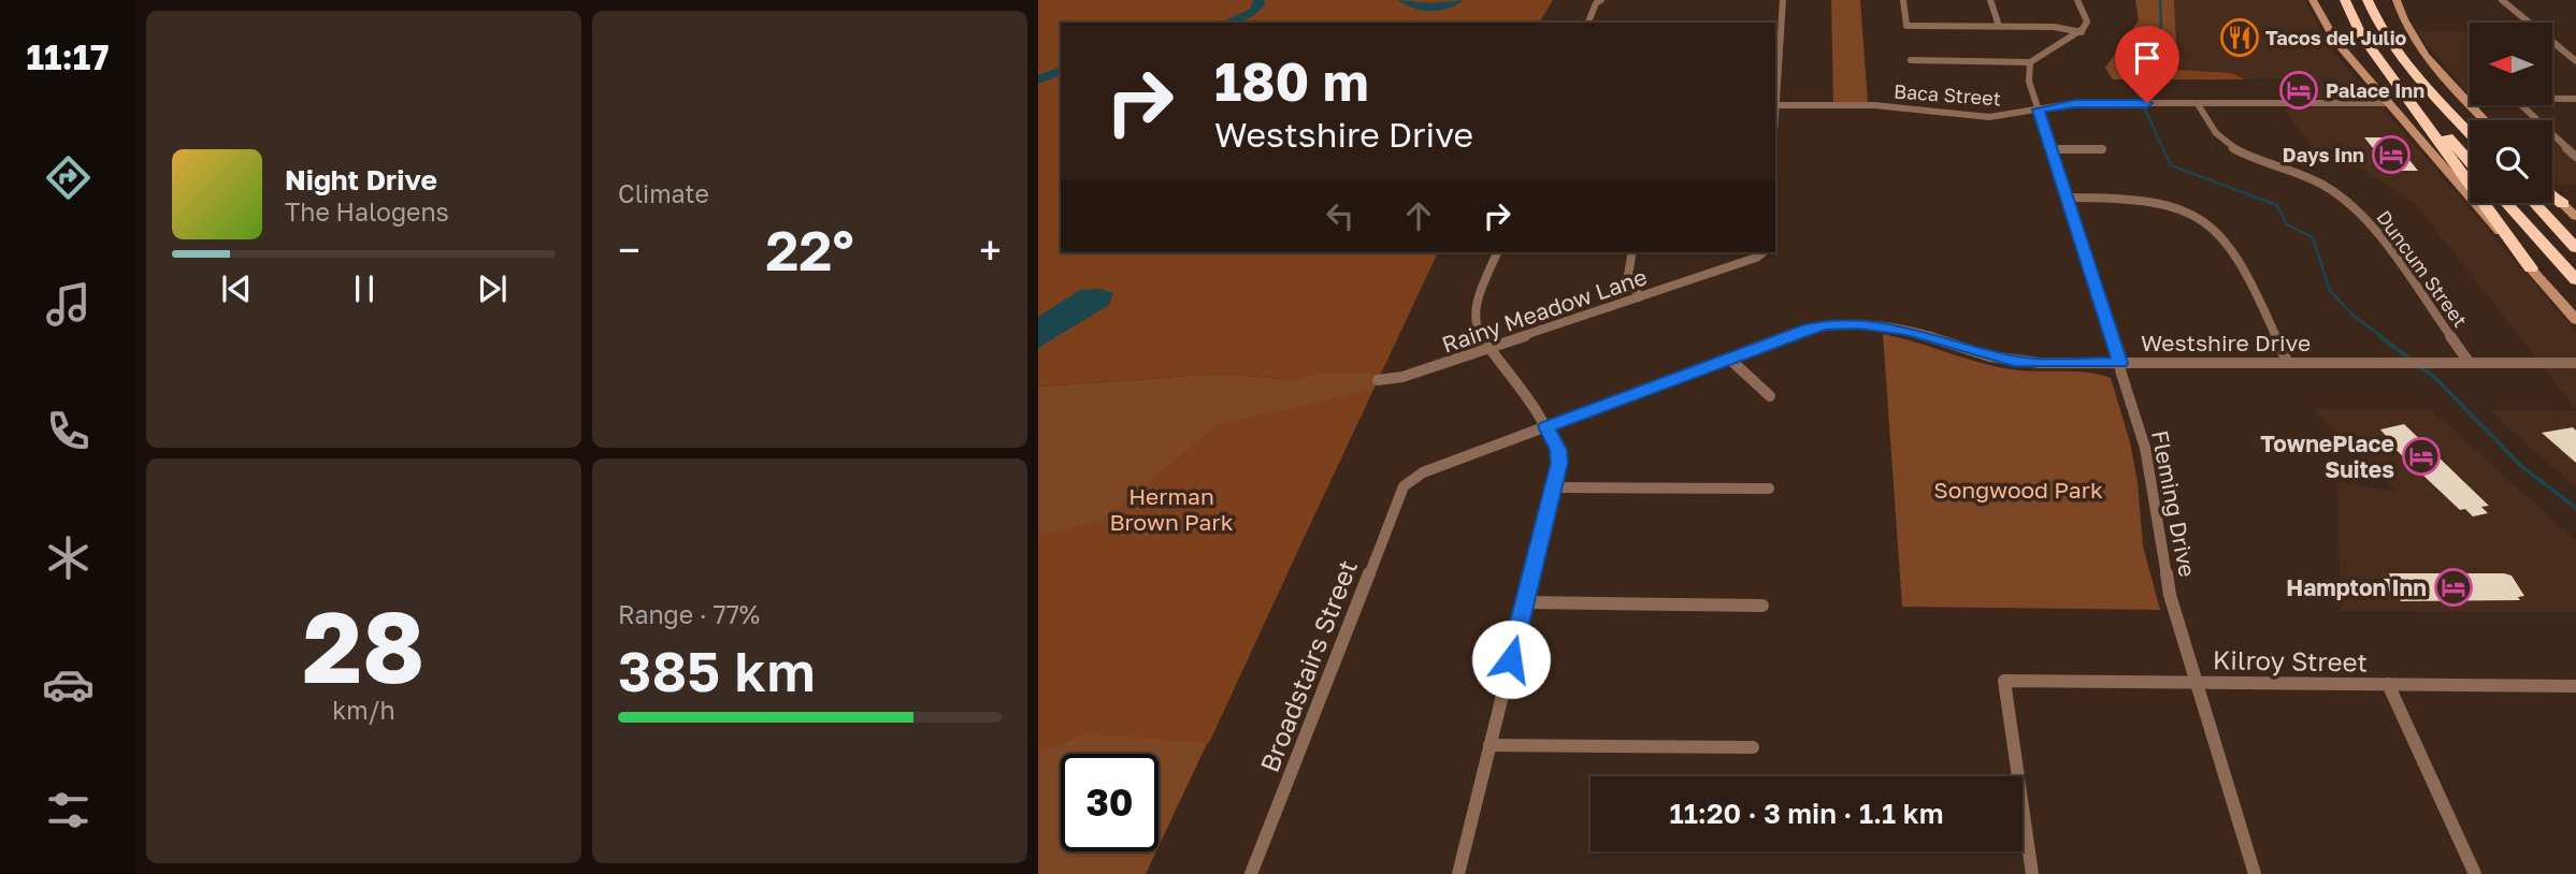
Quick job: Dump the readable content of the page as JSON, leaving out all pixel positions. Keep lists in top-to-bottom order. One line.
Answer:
{"streets":{"street":["Baca Street","Duncum Street","Rainy Meadow Lane","Westshire Drive","Fleming Drive","Kilroy Street","Broadstairs Street"]},"crossings":[["Baca Street","Duncum Street"],["Baca Street","Fleming Drive"],["Duncum Street","Westshire Drive"],["Westshire Drive","Fleming Drive"],["Westshire Drive","Broadstairs Street"],["Fleming Drive","Kilroy Street"]],"parks":["Songwood Park","Herman Brown Park"],"places":{"restaurant":["Tacos del Julio"],"hotel":["Palace Inn","Days Inn","TownePlace Suites","Hampton Inn"]},"north":"left","page":{"tabs":"11:17","tile":["Climate",["28","km/h"],["Range · 77%","385 km"]],"turn":["180 m","Westshire Drive"],"song":["Night Drive","The Halogens"],"heat":["−","22°","+"],"limit":"30","trip":"11:20 · 3 min · 1.1 km"}}
